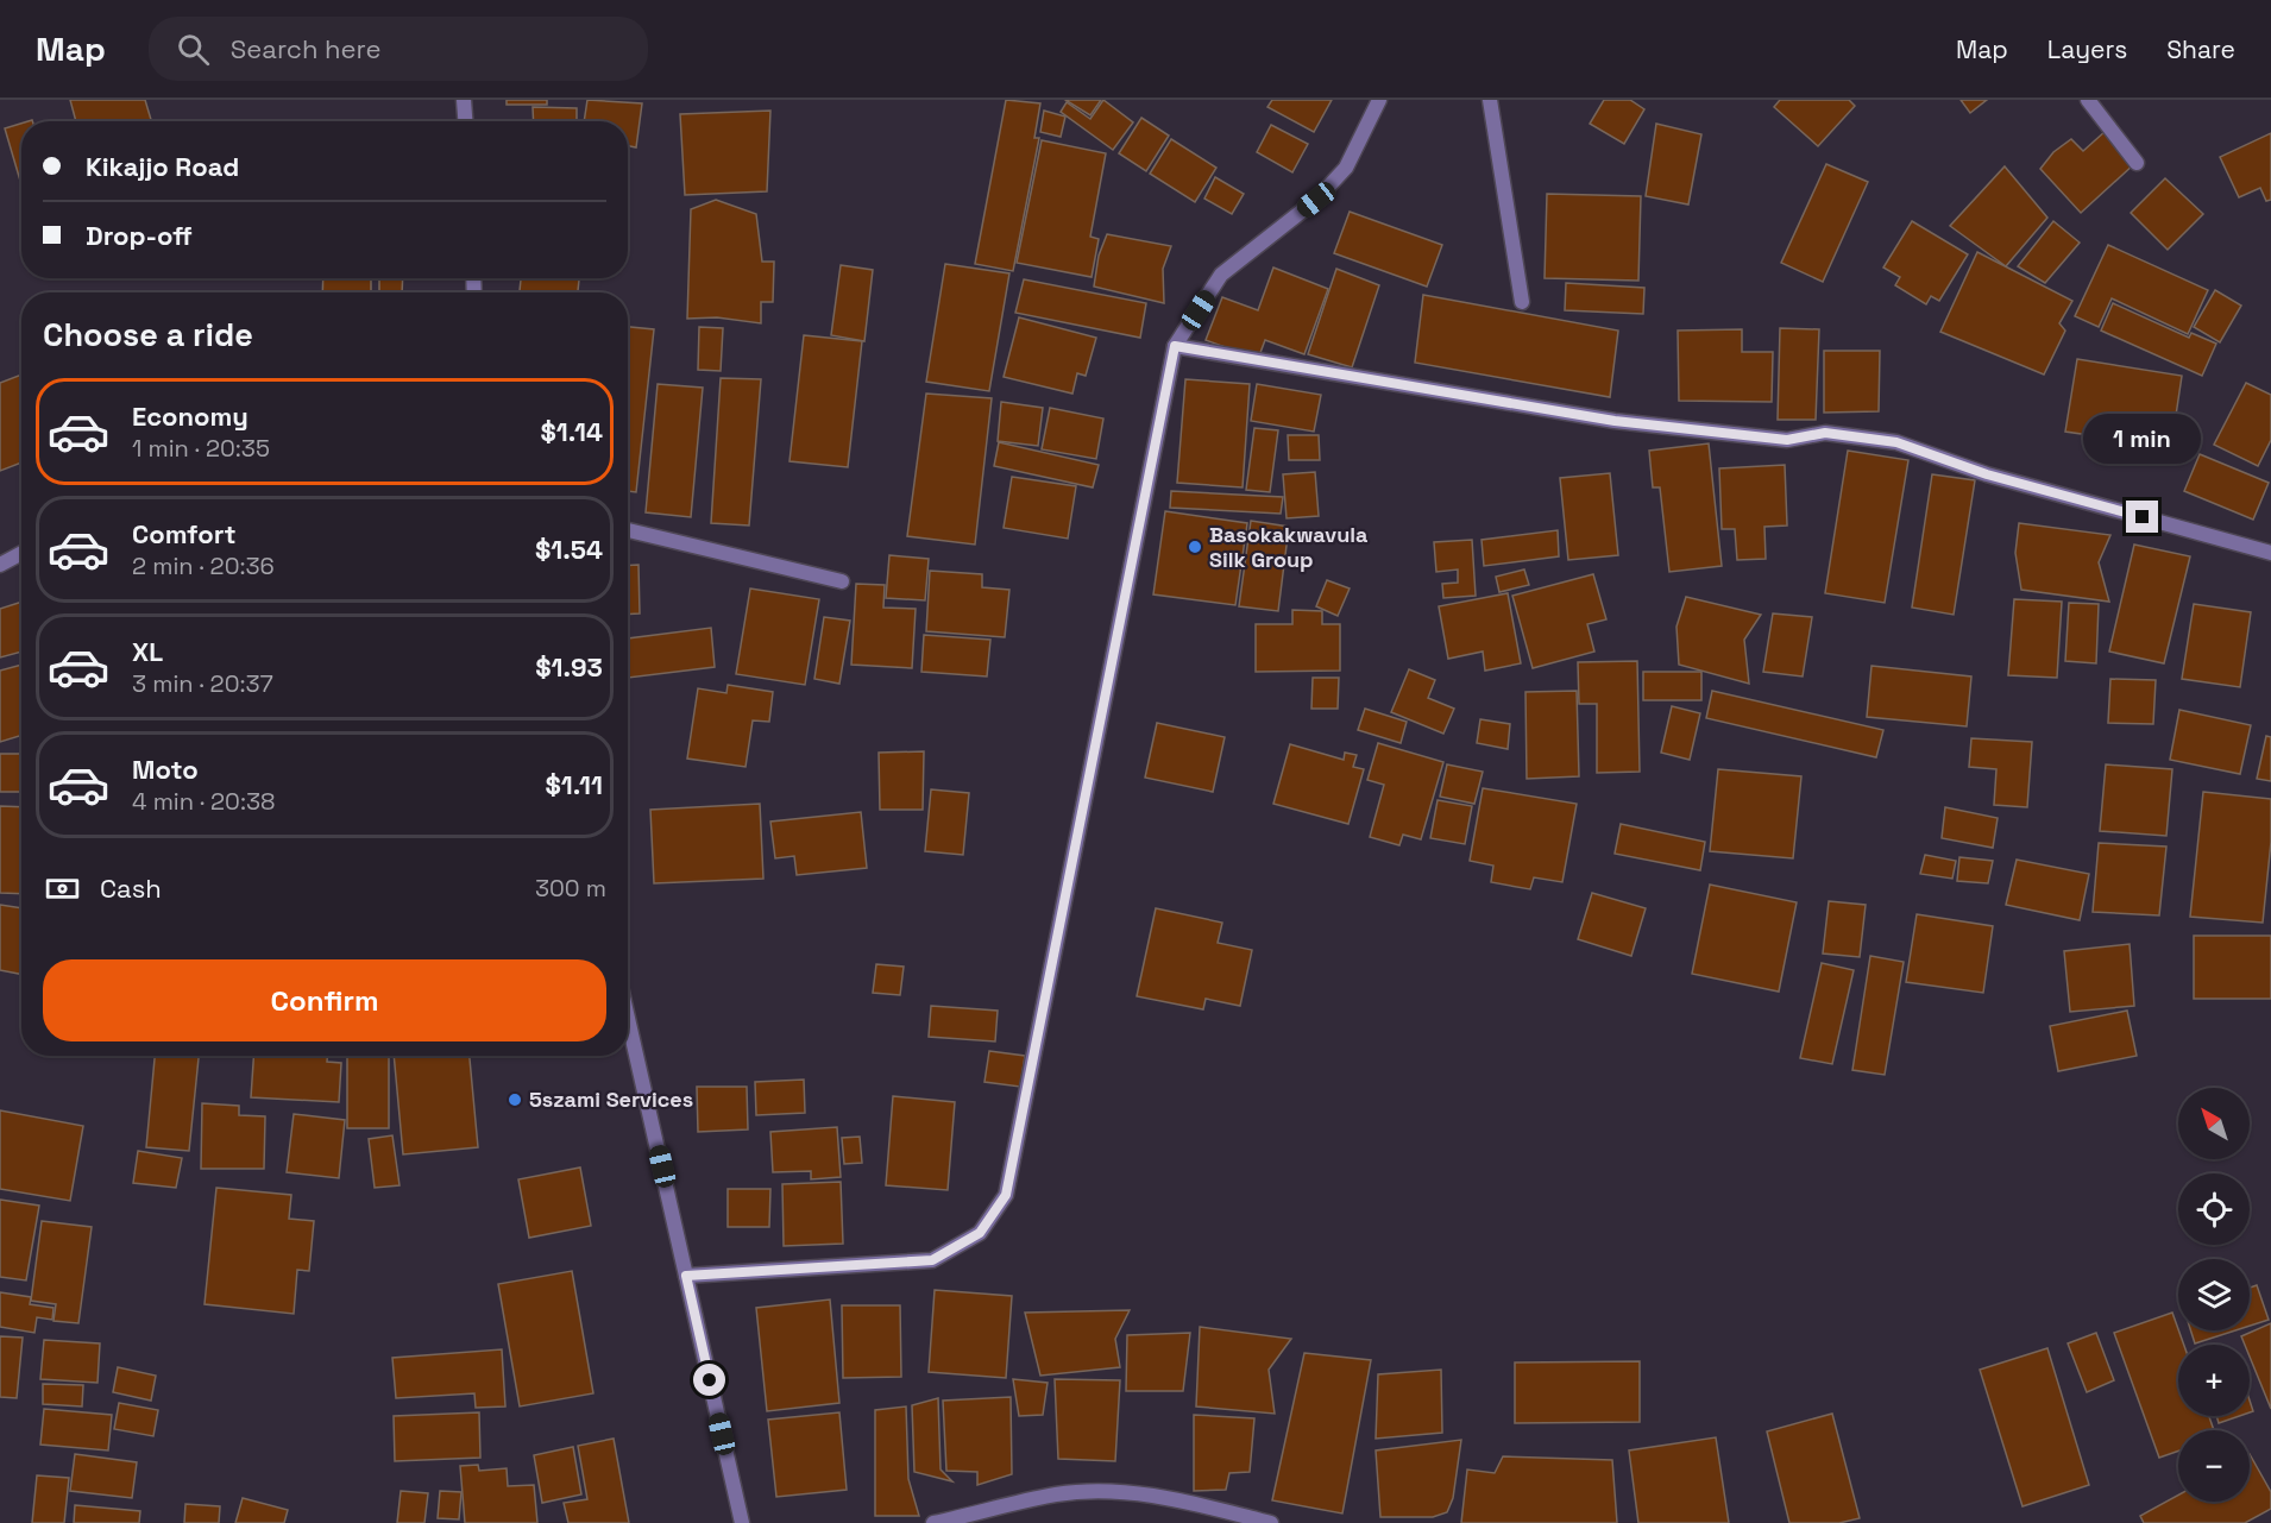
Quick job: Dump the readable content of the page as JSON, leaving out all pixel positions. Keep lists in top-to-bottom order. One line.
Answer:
{"places":["Basokakwavula Silk Group","5szami Services"],"north":"top left","page":{"header":"Map","search":"Search here","nav":["Map","Layers","Share"],"banner":["Kikajjo Road","Drop-off"],"heading":"Choose a ride","list":[{"name":"Economy","note":"1 min · 20:35","value":"$1.14"},{"name":"Comfort","note":"2 min · 20:36","value":"$1.54"},{"name":"XL","note":"3 min · 20:37","value":"$1.93"},{"name":"Moto","note":"4 min · 20:38","value":"$1.11"}],"bubble":"1 min","pay":["Cash","300 m"],"buttons":"Confirm","map_buttons":["+","−"]}}
